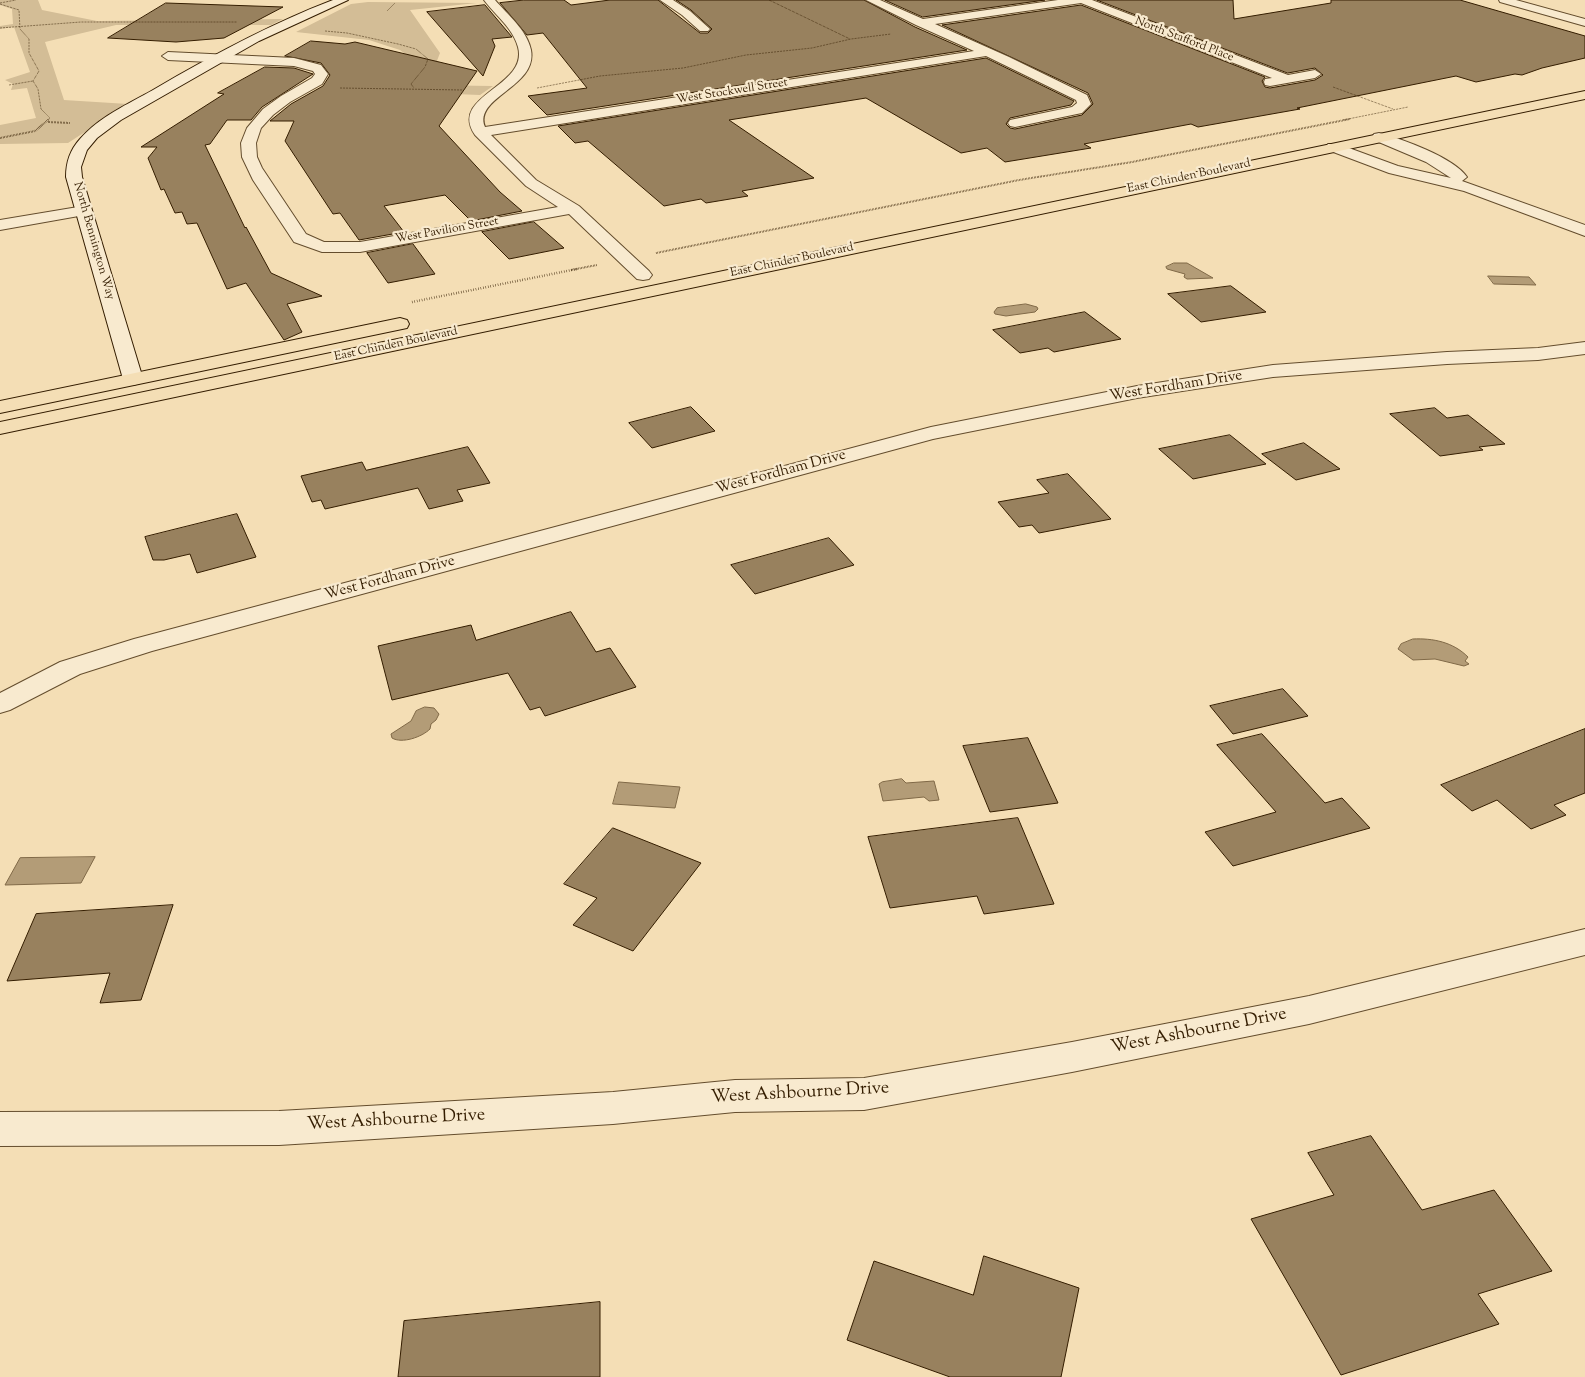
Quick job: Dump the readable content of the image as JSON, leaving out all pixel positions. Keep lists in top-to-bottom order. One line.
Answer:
{"streets":{"main road":["East Chinden Boulevard"],"street":["North Stafford Place","West Stockwell Street","West Pavilion Street","North Bennington Way","West Fordham Drive","West Ashbourne Drive"]},"crossings":[["East Chinden Boulevard","North Bennington Way"],["West Pavilion Street","North Bennington Way"]]}
